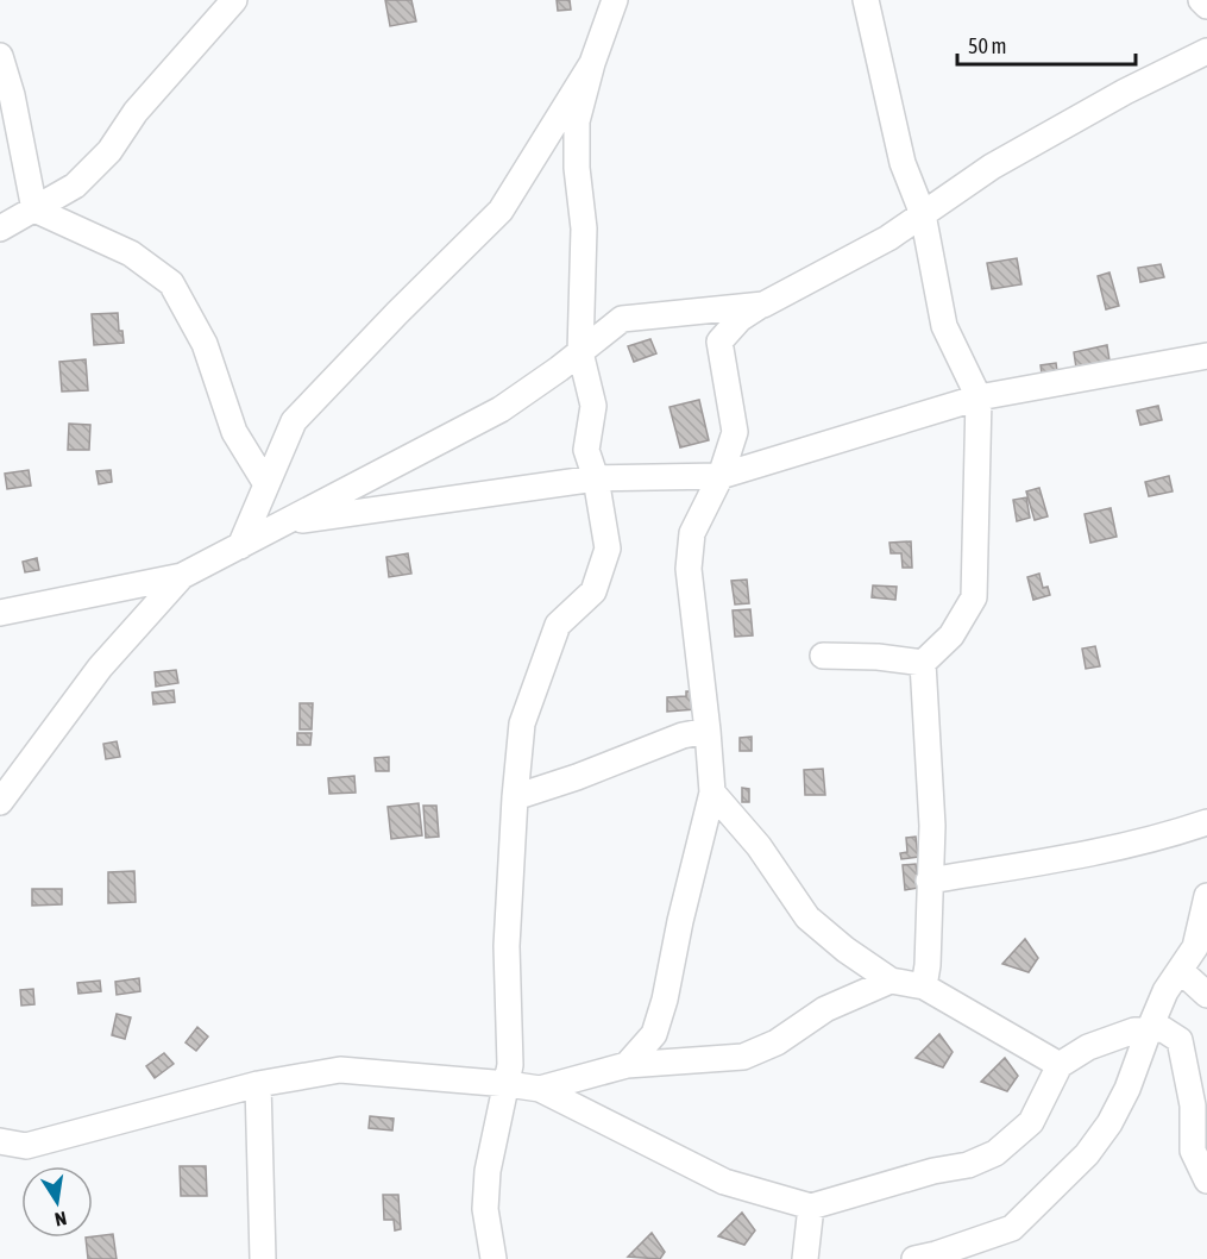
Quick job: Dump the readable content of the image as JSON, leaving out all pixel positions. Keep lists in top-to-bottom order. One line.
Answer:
{"scale_bar":"50 m","north":"bottom"}
